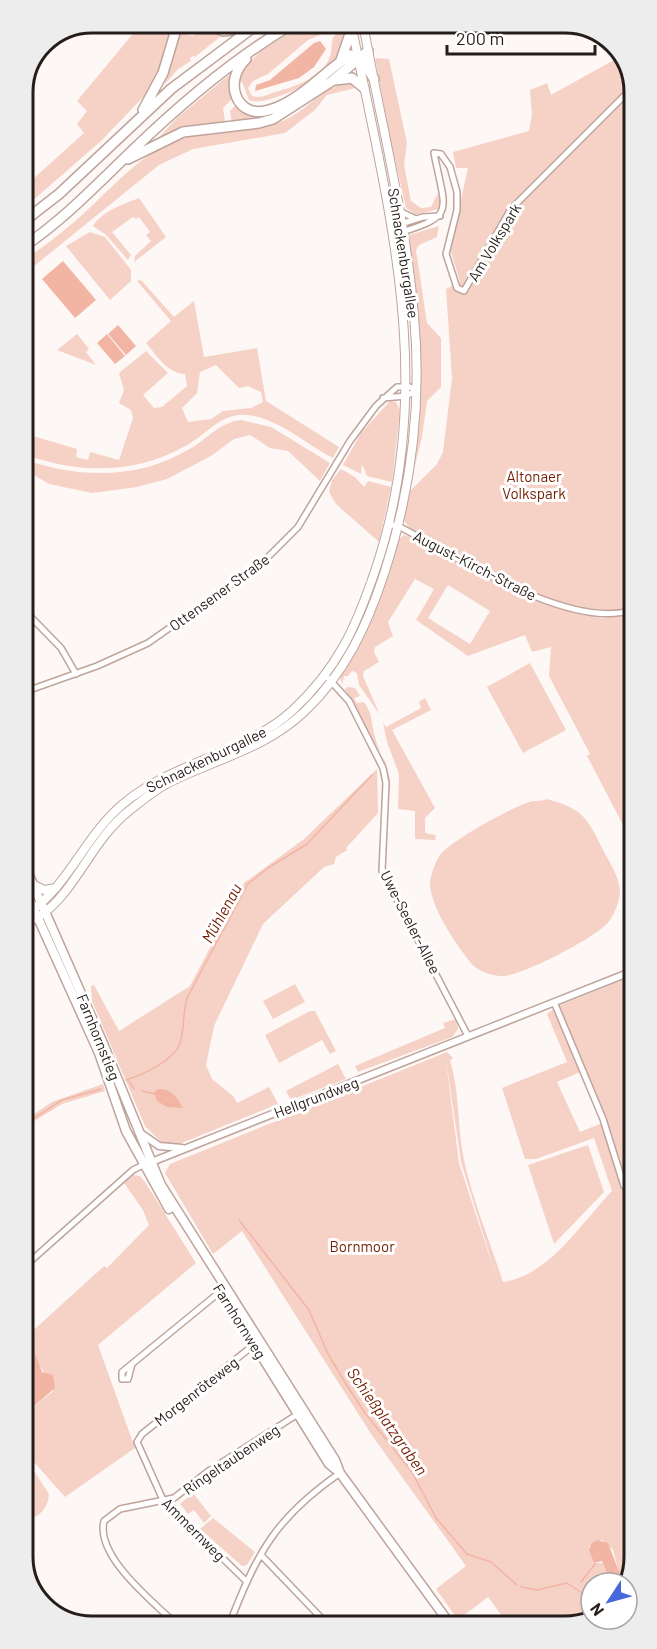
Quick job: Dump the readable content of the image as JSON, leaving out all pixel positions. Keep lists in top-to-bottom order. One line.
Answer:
{"streets":{"main road":["Schnackenburgallee","Farnhornstieg","Farnhornweg"],"street":["Am Volkspark","August-Kirch-Straße","Ottensener Straße","Uwe-Seeler-Allee","Hellgrundweg","Morgenröteweg","Ringeltaubenweg","Ammernweg"]},"crossings":[["Schnackenburgallee","August-Kirch-Straße"],["Schnackenburgallee","Ottensener Straße"],["Schnackenburgallee","Uwe-Seeler-Allee"],["Schnackenburgallee","Farnhornstieg"],["Uwe-Seeler-Allee","Hellgrundweg"],["Farnhornstieg","Hellgrundweg"],["Farnhornstieg","Farnhornweg"],["Hellgrundweg","Farnhornweg"],["Farnhornweg","Morgenröteweg"],["Farnhornweg","Ringeltaubenweg"],["Morgenröteweg","Ammernweg"],["Ringeltaubenweg","Ammernweg"]],"water":["Mühlenau","Schießplatzgraben"],"parks":["Altonaer Volkspark","Bornmoor"],"scale_bar":"200 m","north":"bottom left"}
